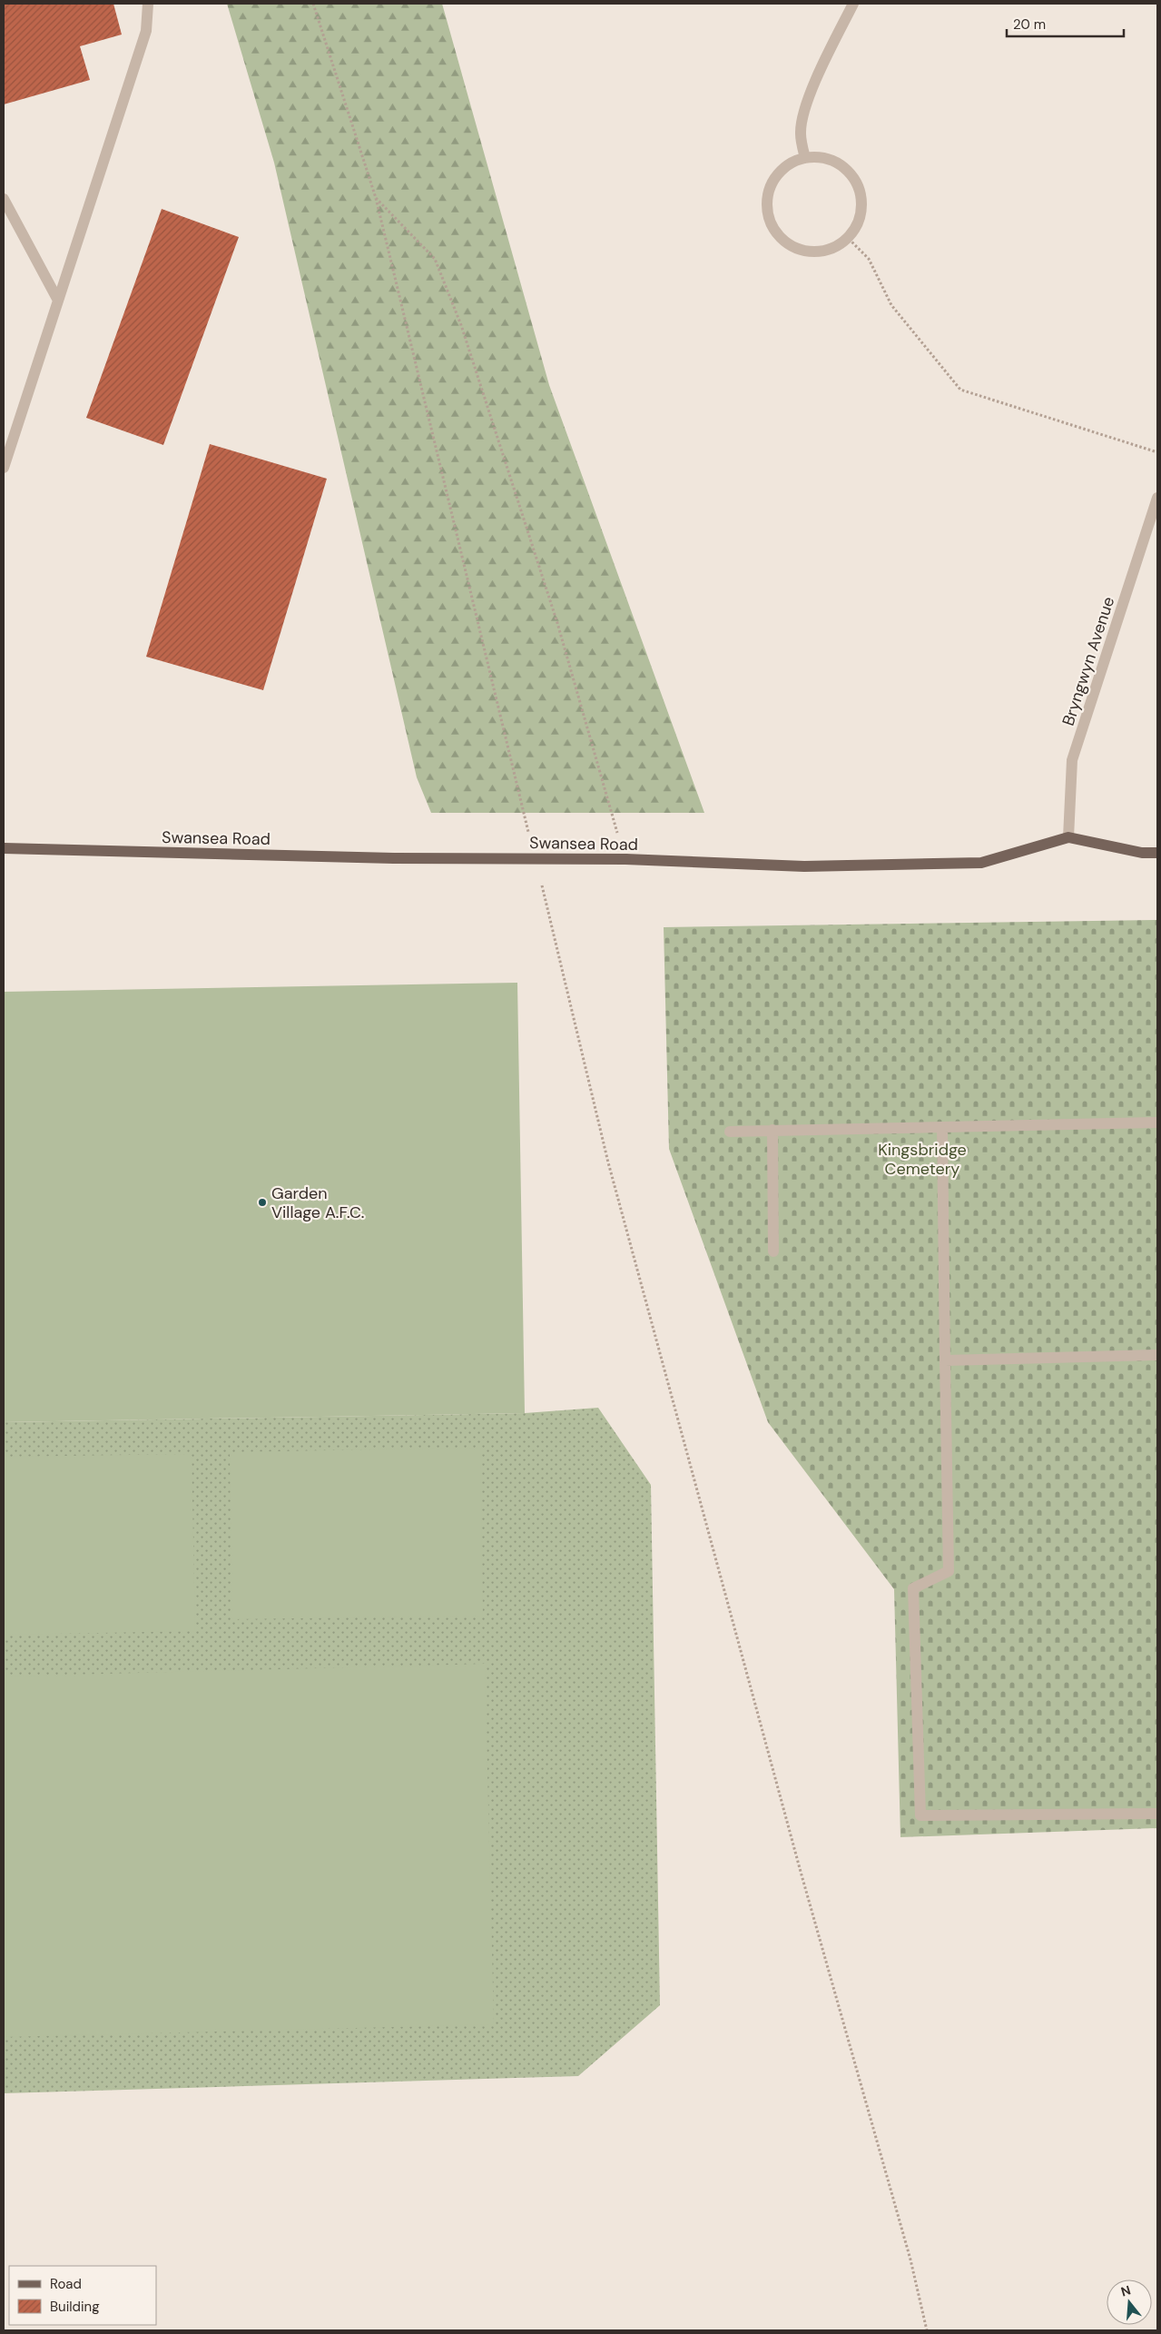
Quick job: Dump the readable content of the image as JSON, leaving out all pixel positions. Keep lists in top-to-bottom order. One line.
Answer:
{"streets":{"main road":["Swansea Road"],"street":["Bryngwyn Avenue"]},"crossings":[["Bryngwyn Avenue","Swansea Road"]],"parks":["Kingsbridge Cemetery"],"places":["Garden Village A.F.C."],"legend":["Road","Building"],"scale_bar":"20 m","north":"top"}
